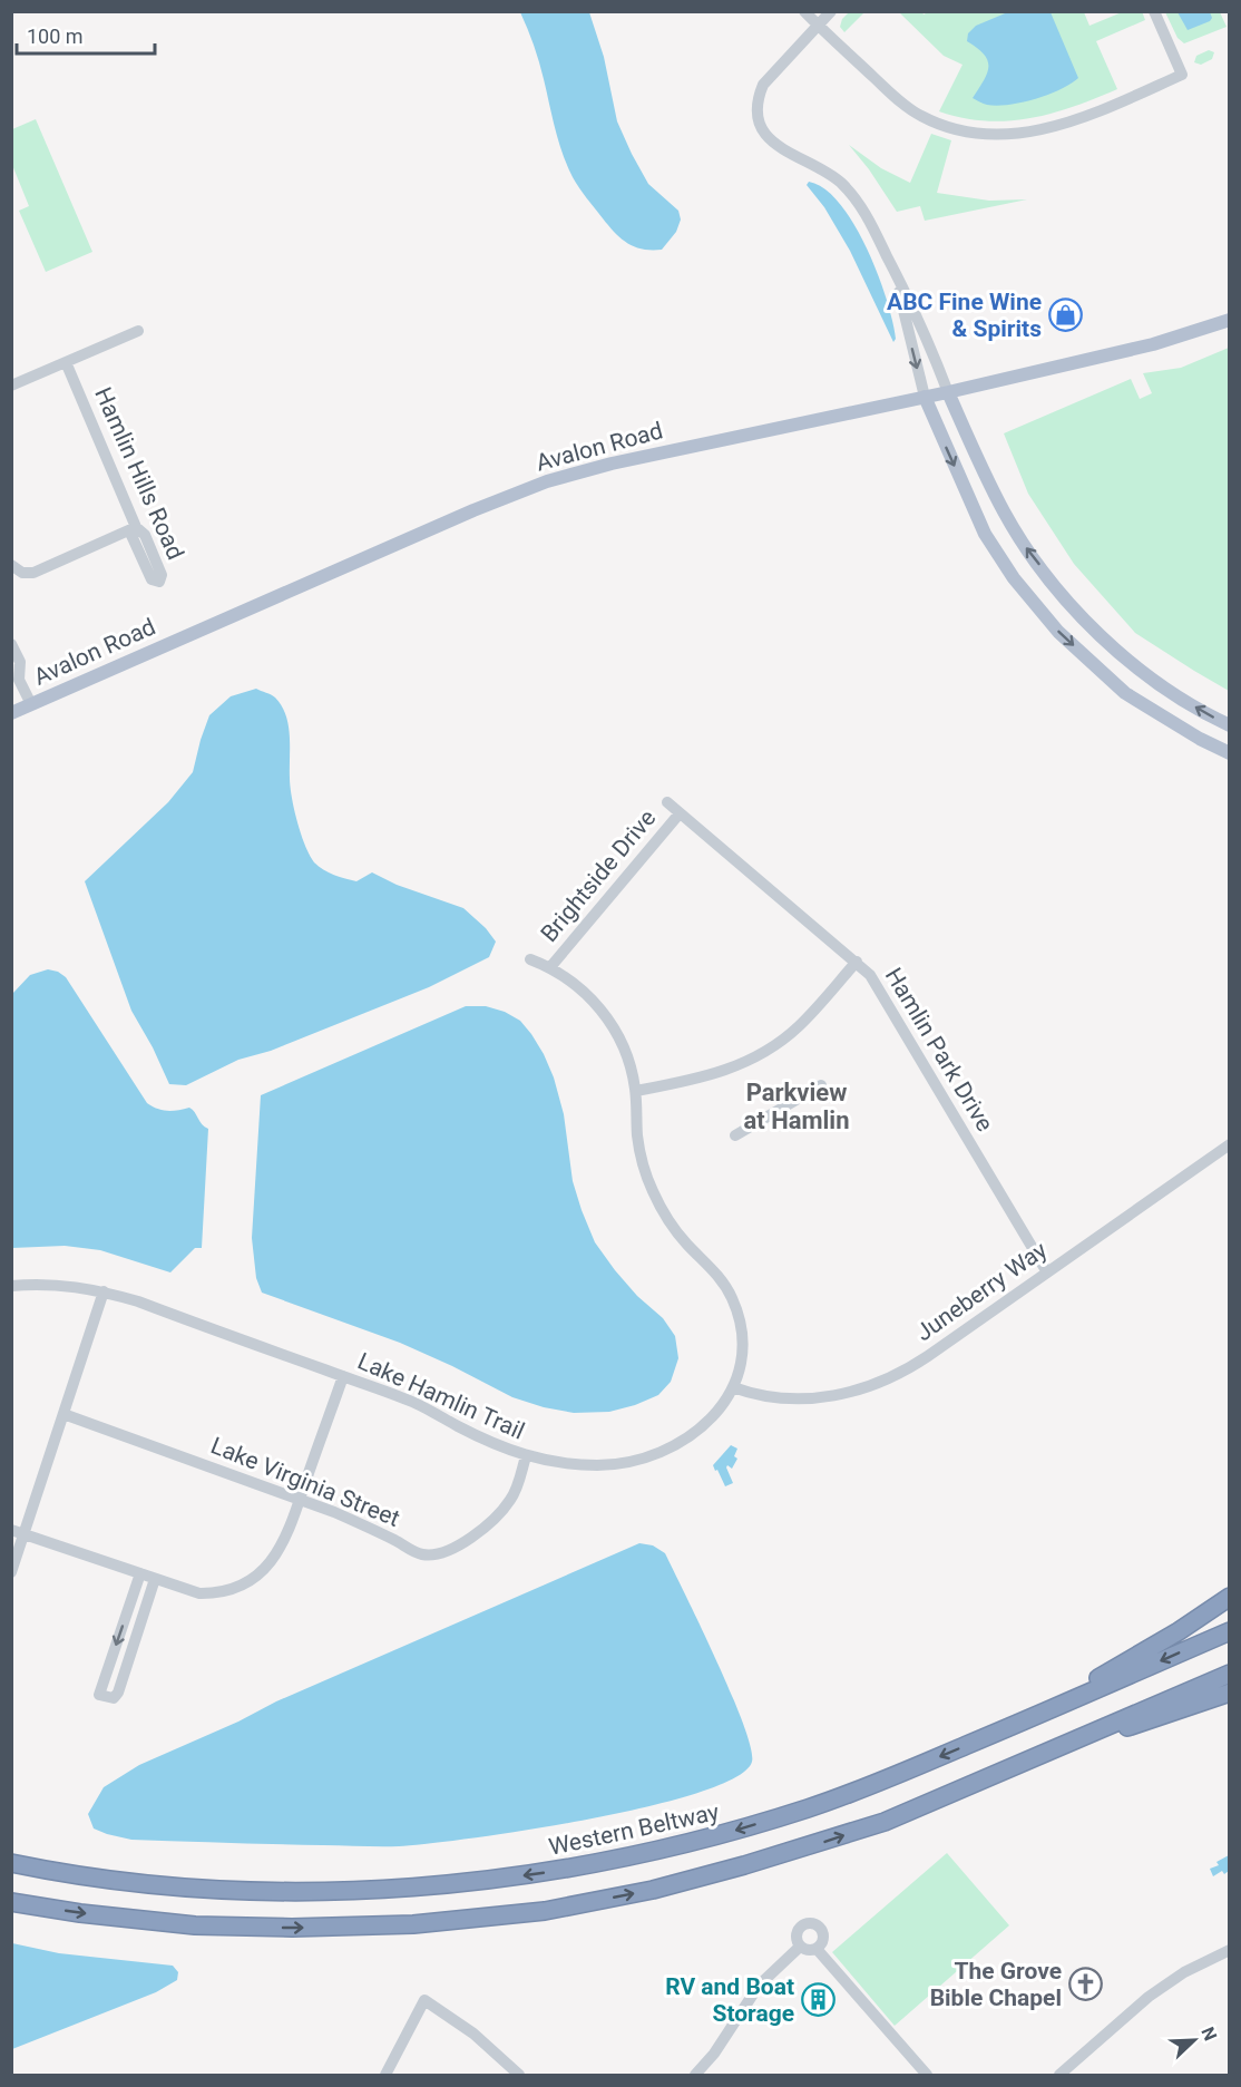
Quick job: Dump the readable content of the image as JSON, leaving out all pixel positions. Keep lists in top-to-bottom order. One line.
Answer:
{"streets":{"highway":["Western Beltway"],"main road":["Avalon Road"],"street":["Hamlin Hills Road","Brightside Drive","Hamlin Park Drive","Juneberry Way","Lake Hamlin Trail","Lake Virginia Street"]},"crossings":[["Brightside Drive","Hamlin Park Drive"],["Brightside Drive","Lake Hamlin Trail"],["Hamlin Park Drive","Juneberry Way"],["Juneberry Way","Lake Hamlin Trail"],["Lake Hamlin Trail","Lake Virginia Street"]],"districts":["Parkview at Hamlin"],"places":{"shop":["ABC Fine Wine & Spirits"],"church":["The Grove Bible Chapel"],"building":["RV and Boat Storage"]},"scale_bar":"100 m","north":"top right"}
